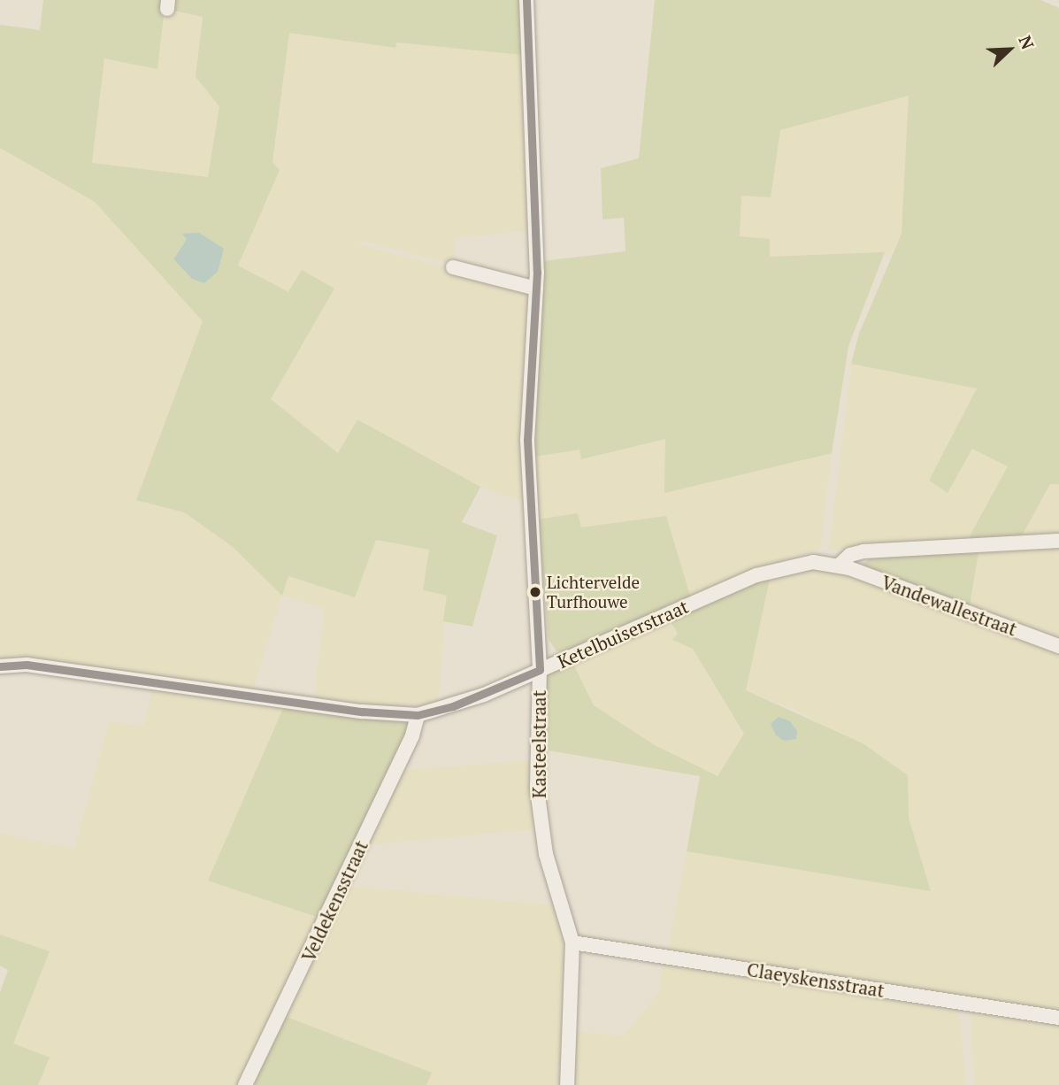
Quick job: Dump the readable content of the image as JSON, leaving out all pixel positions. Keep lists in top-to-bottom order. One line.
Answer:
{"streets":{"street":["Vandewallestraat","Ketelbuiserstraat","Kasteelstraat","Veldekensstraat","Claeyskensstraat"]},"crossings":[["Vandewallestraat","Ketelbuiserstraat"],["Ketelbuiserstraat","Kasteelstraat"],["Ketelbuiserstraat","Veldekensstraat"],["Kasteelstraat","Claeyskensstraat"]],"places":["Lichtervelde Turfhouwe"],"north":"top right"}
